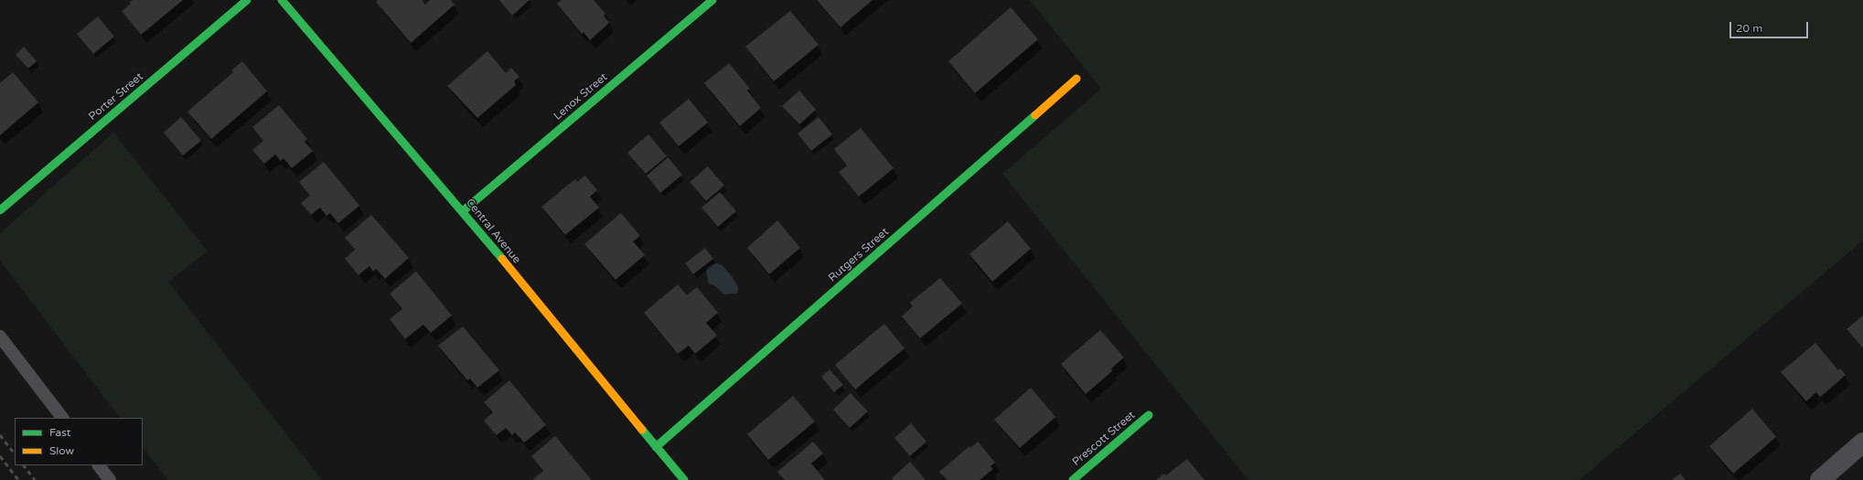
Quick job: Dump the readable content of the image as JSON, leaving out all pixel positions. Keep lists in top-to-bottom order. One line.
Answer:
{"streets":{"street":["Porter Street","Lenox Street","Central Avenue","Rutgers Street","Prescott Street"]},"crossings":[["Lenox Street","Central Avenue"],["Central Avenue","Rutgers Street"]],"legend":["Fast","Slow"],"scale_bar":"20 m"}
